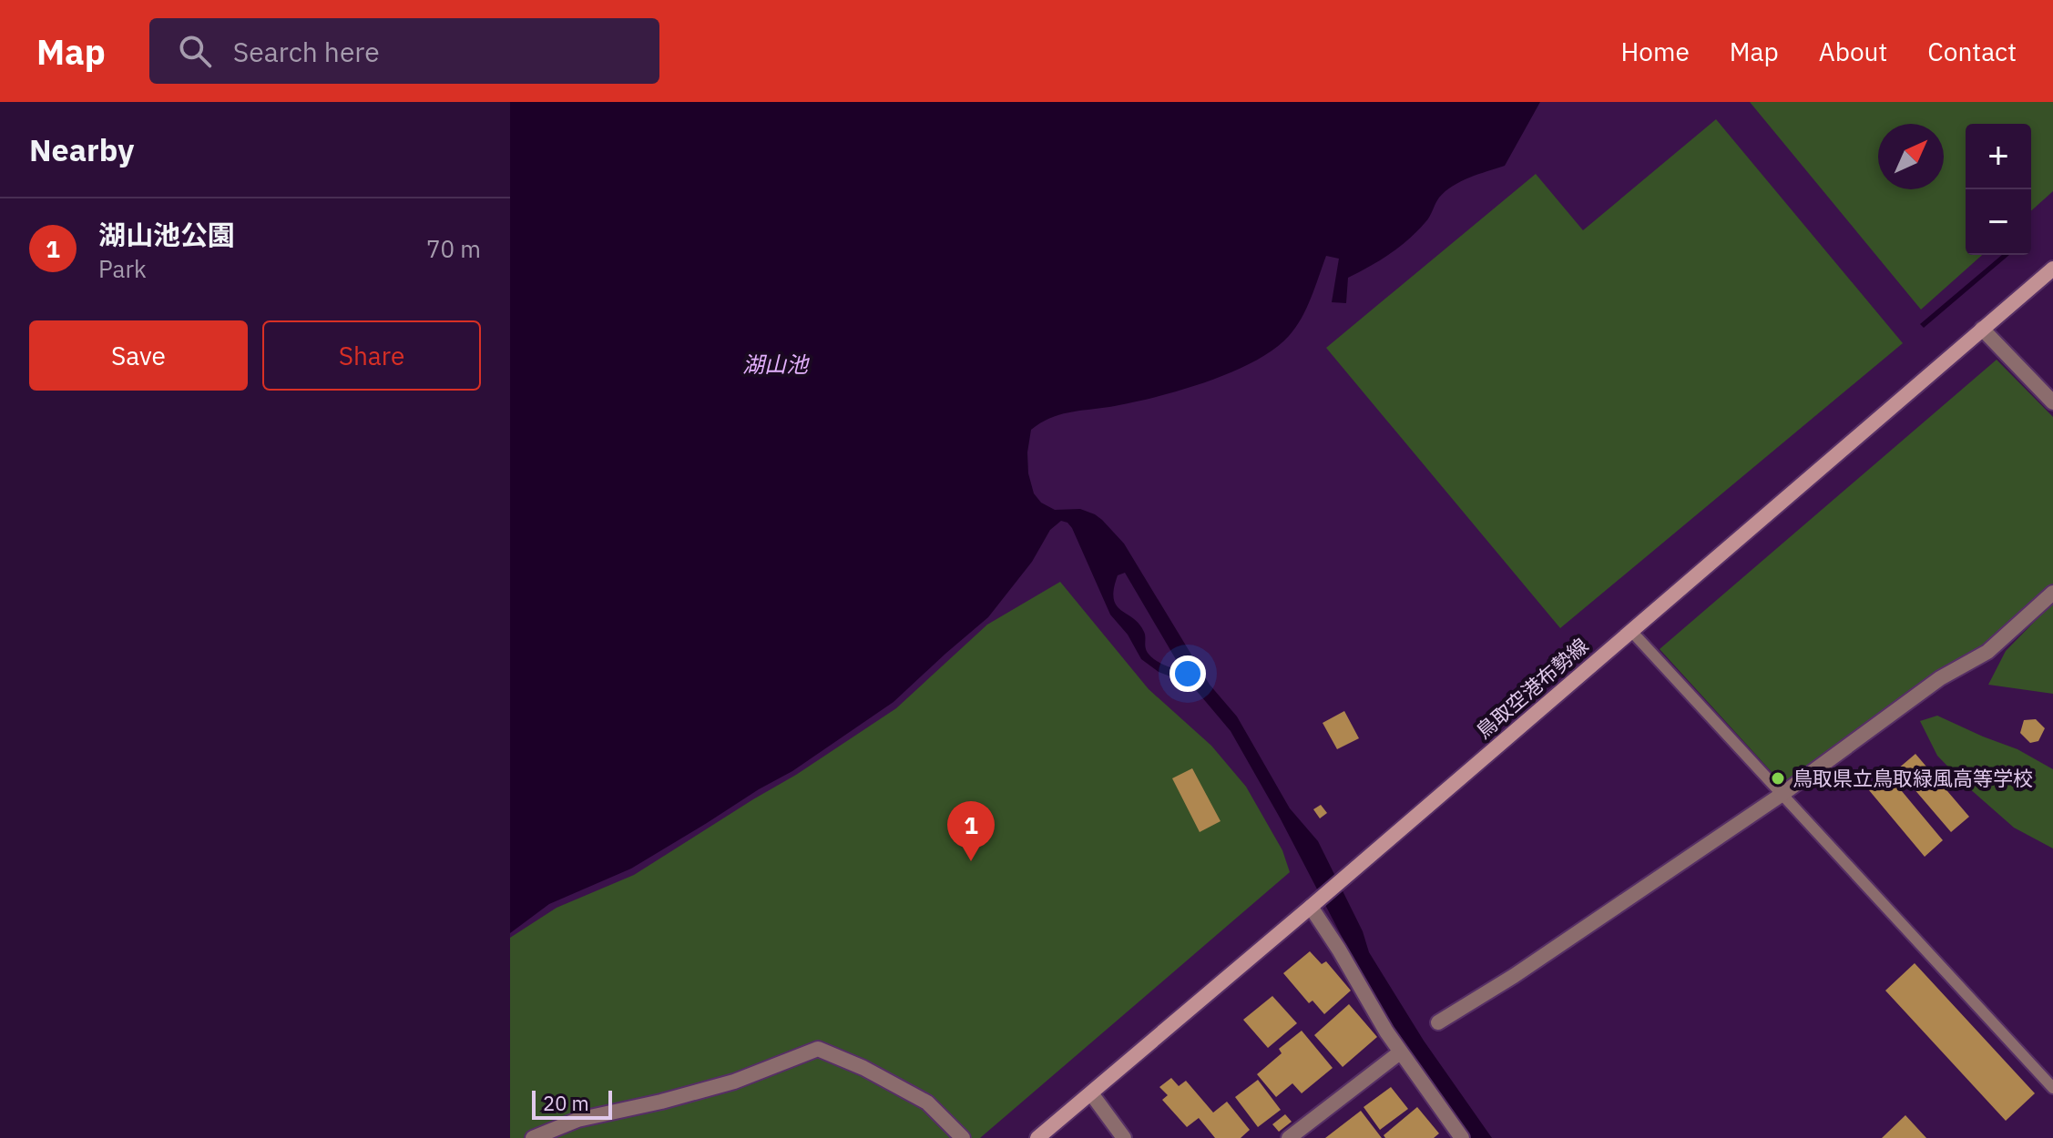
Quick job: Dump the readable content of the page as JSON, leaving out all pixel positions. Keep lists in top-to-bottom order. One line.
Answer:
{"streets":{"main road":["鳥取空港布勢線"]},"water":["湖山池"],"places":["鳥取県立鳥取緑風高等学校"],"scale_bar":"20 m","north":"top right","page":{"header":"Map","search":"Search here","nav":["Home","Map","About","Contact"],"heading":"Nearby","map_buttons":["+","−"],"list":[{"mark":"1","name":"湖山池公園","note":"Park","value":"70 m"}],"buttons":["Save","Share"],"pins":"1","scale":"20 m"}}
